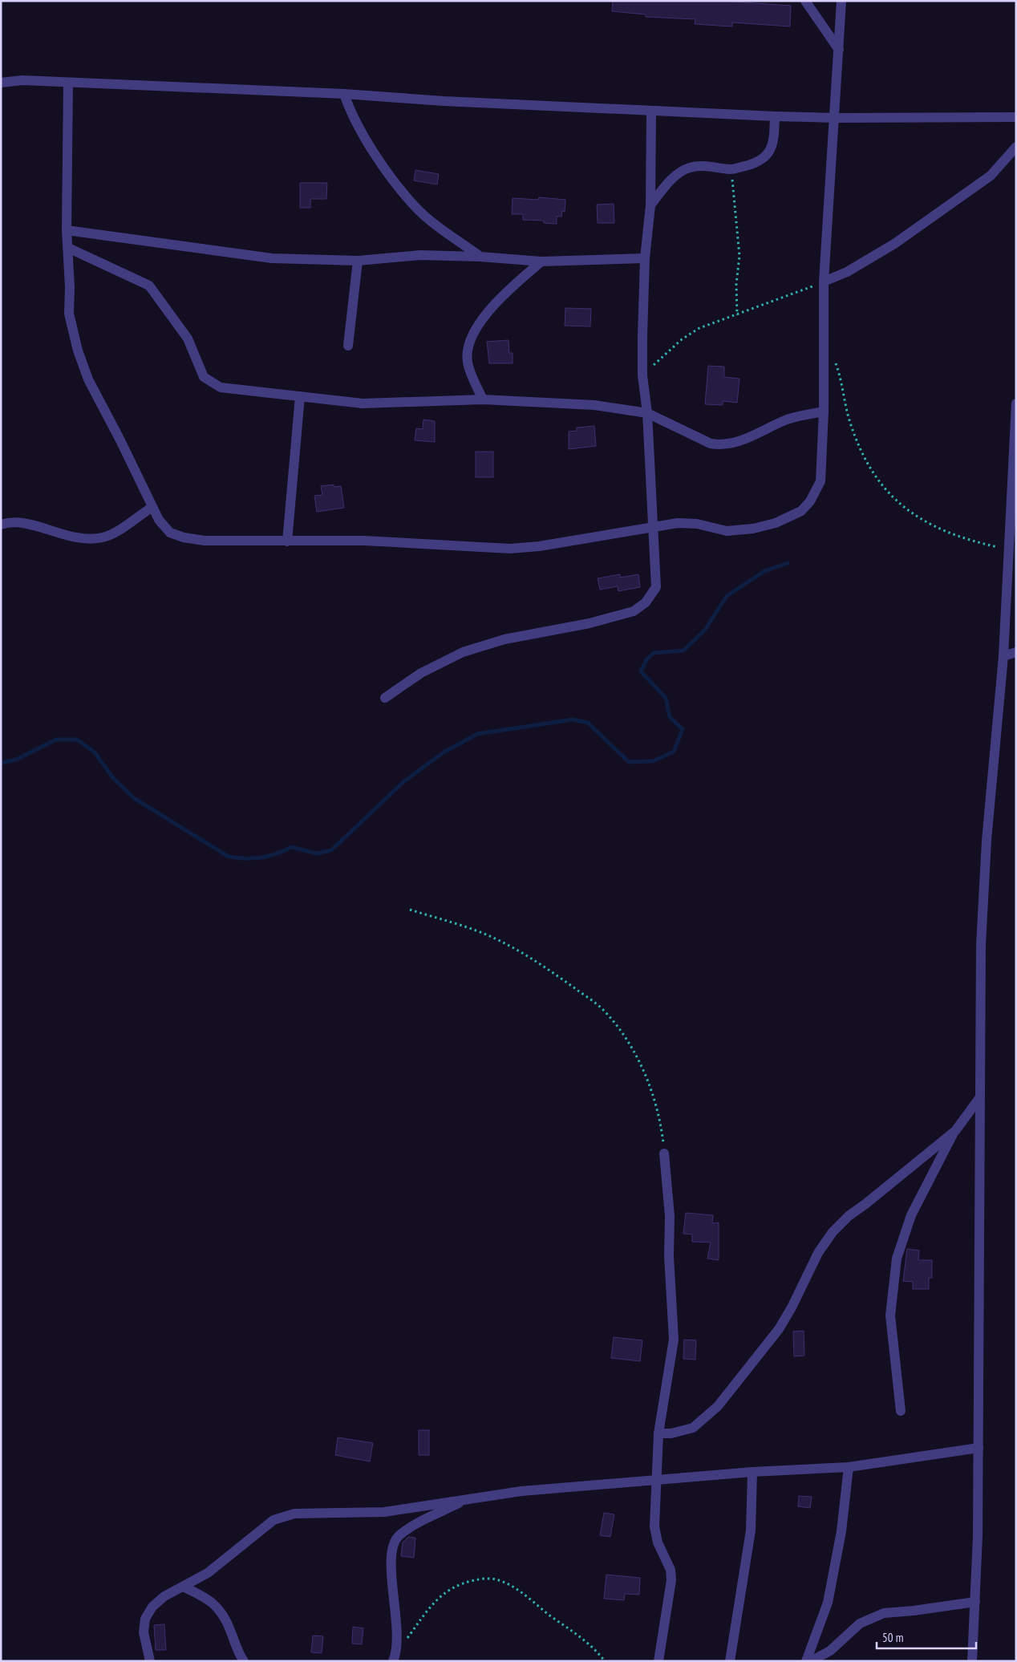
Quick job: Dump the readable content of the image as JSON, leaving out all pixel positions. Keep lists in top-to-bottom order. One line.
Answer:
{"scale_bar":"50 m"}
